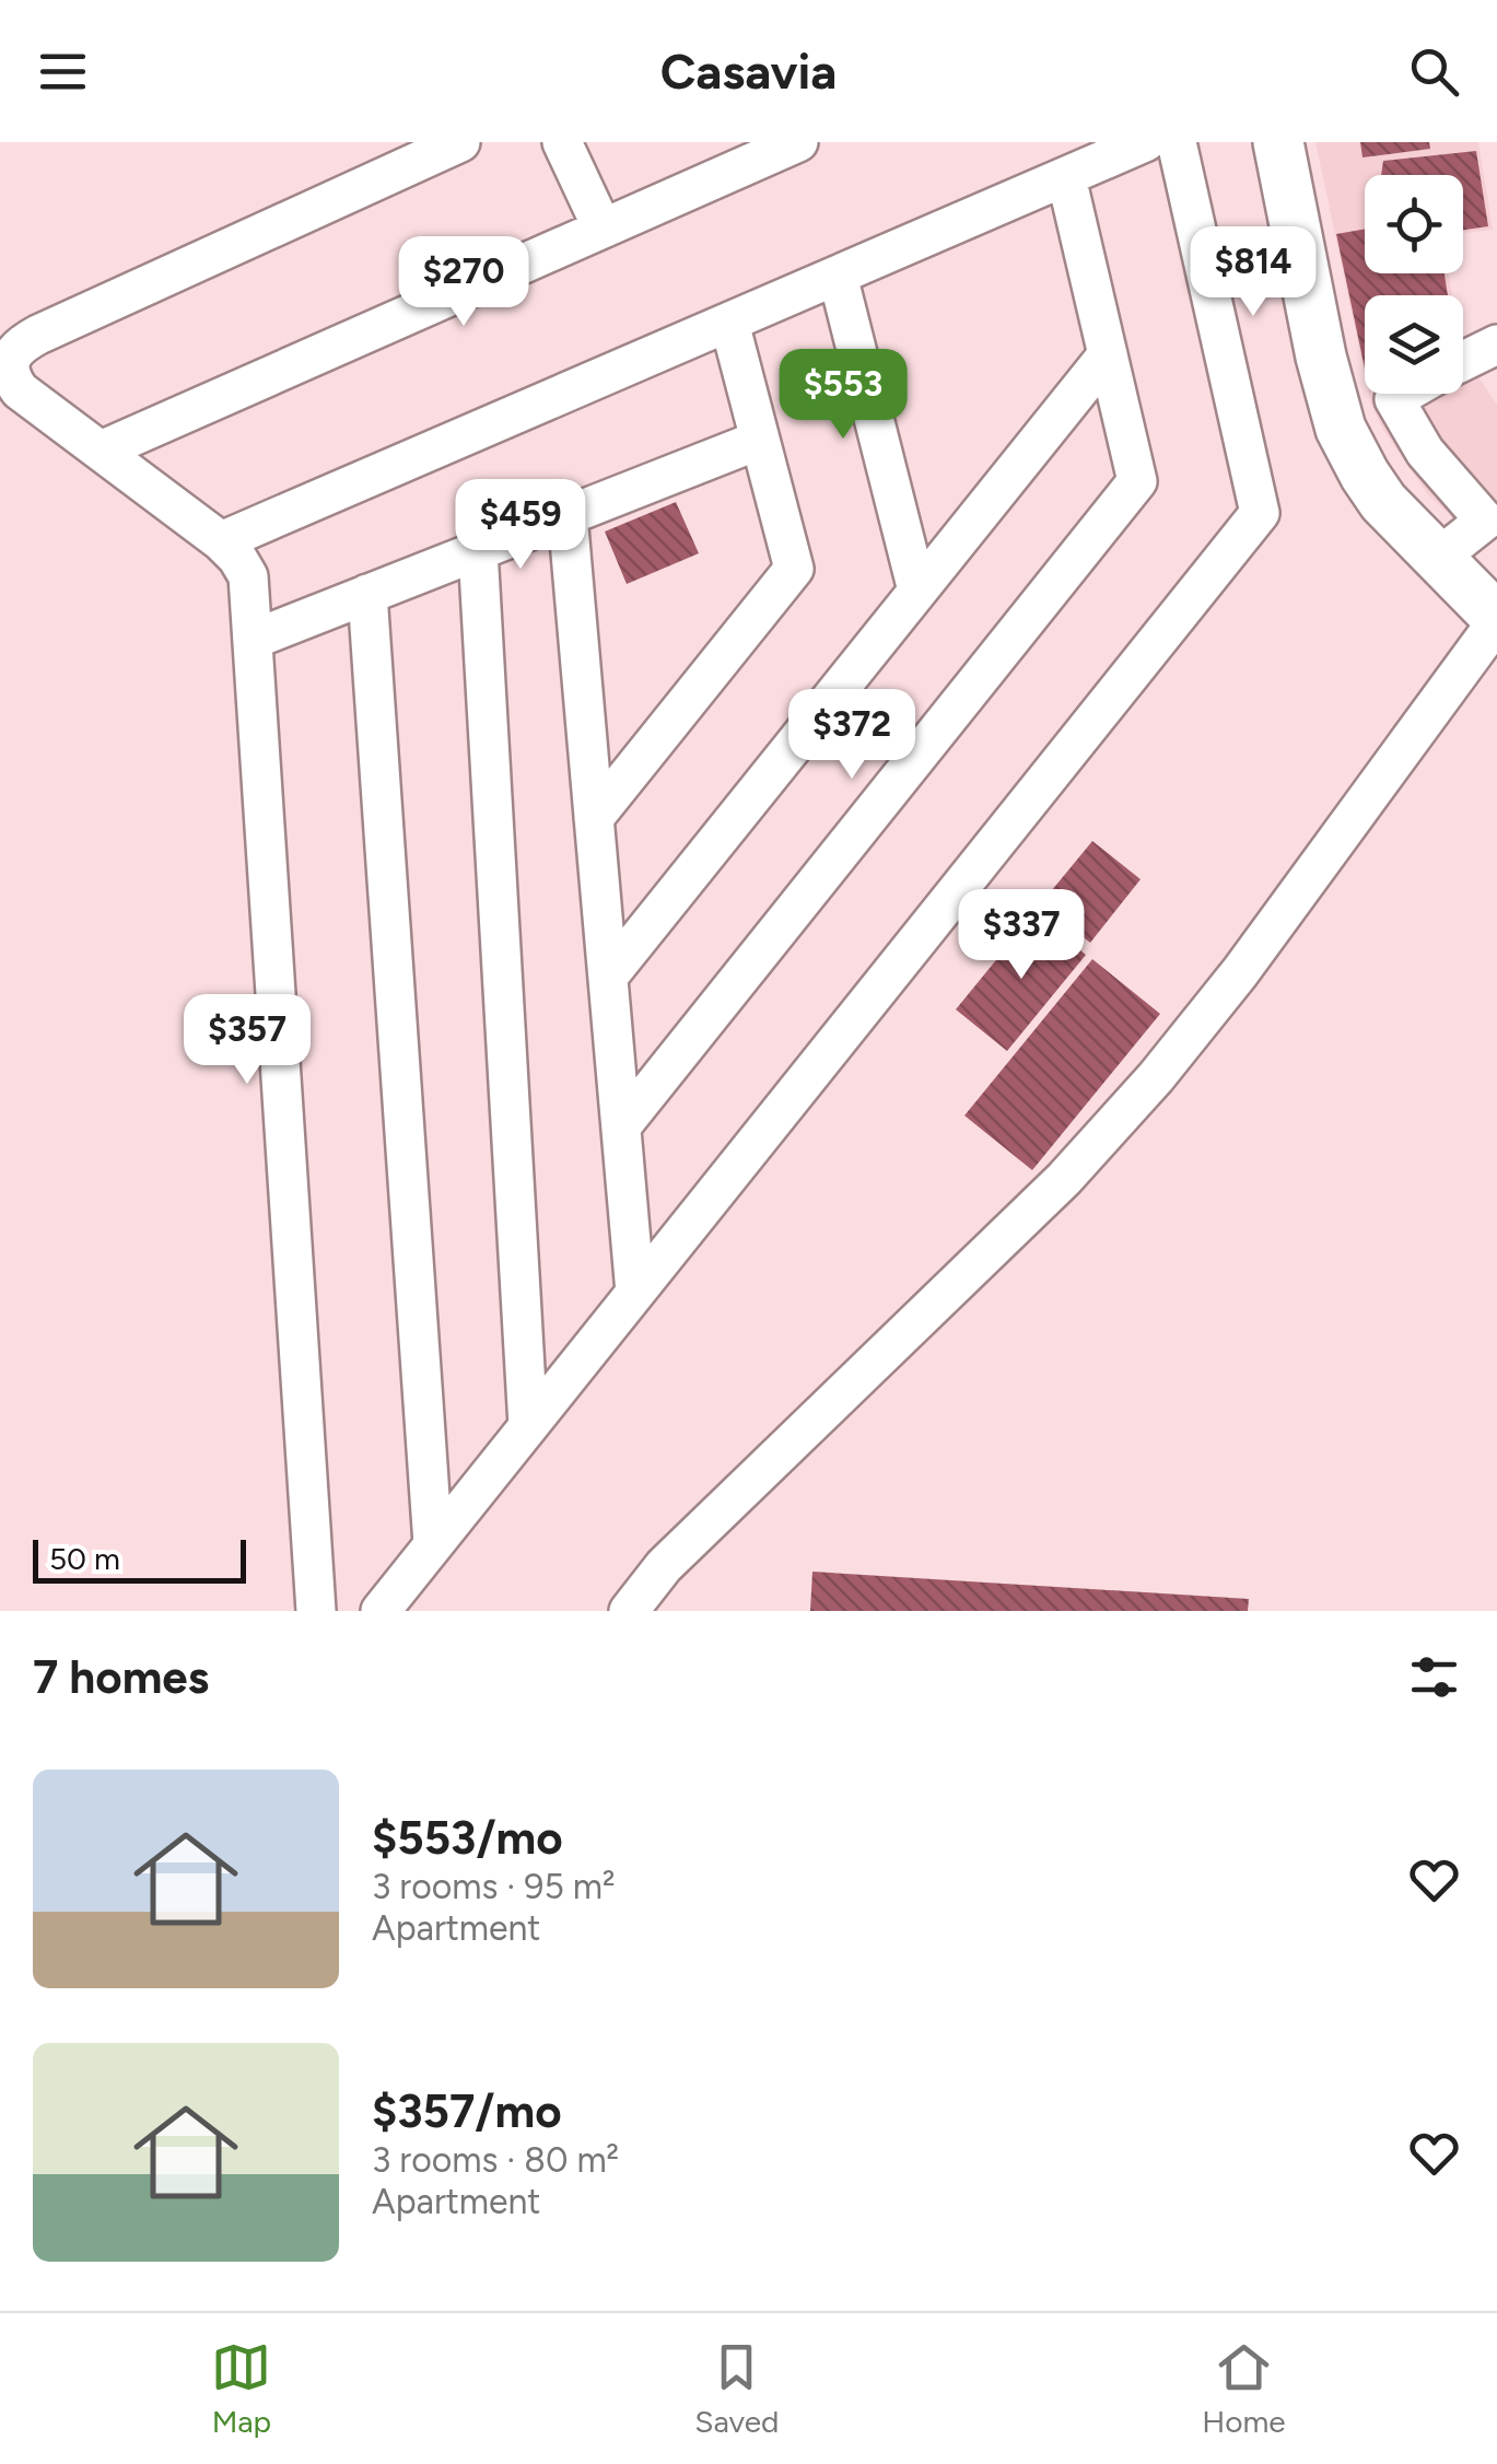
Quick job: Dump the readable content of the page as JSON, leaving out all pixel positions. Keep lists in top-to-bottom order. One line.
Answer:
{"scale_bar":"50 m","page":{"header":"Casavia","price":["$814","$270","$553","$459","$372","$337","$357"],"scale":"50 m","heading":"7 homes","list":[{"name":"$553/mo","note":"3 rooms · 95 m² · Apartment"},{"name":"$357/mo","note":"3 rooms · 80 m² · Apartment"}],"tabs":["Map","Saved","Home"]}}
